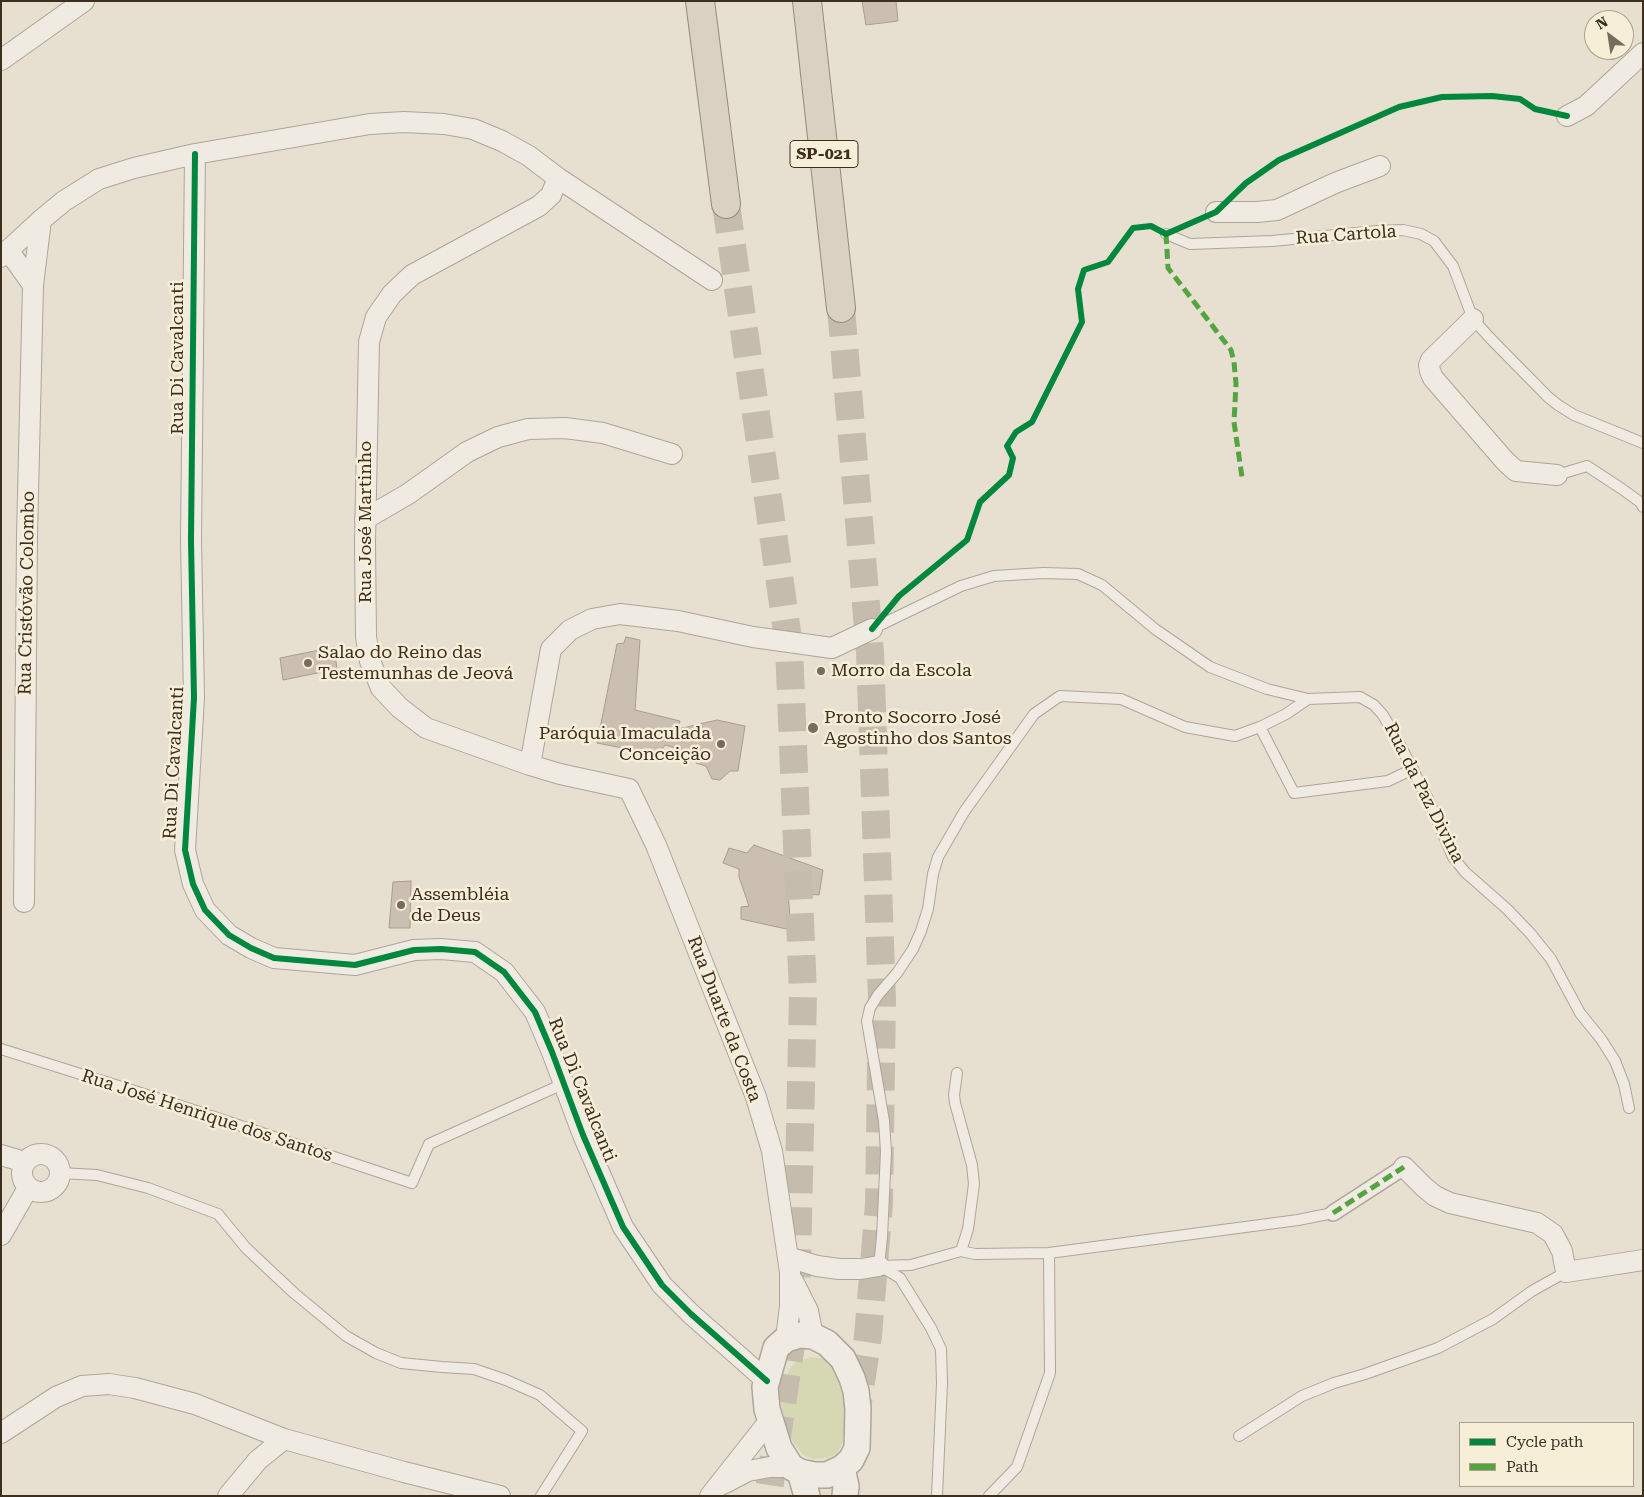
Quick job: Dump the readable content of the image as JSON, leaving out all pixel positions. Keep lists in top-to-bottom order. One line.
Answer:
{"streets":{"highway":["SP-021"],"street":["Rua Di Cavalcanti","Rua José Martinho","Rua Cristóvão Colombo","Rua Duarte da Costa"],"lane":["Rua Cartola","Rua da Paz Divina","Rua José Henrique dos Santos"]},"crossings":[["Rua Di Cavalcanti","Rua Duarte da Costa"],["Rua Di Cavalcanti","Rua José Henrique dos Santos"],["Rua José Martinho","Rua Duarte da Costa"]],"places":["Salao do Reino das Testemunhas de Jeová","Morro da Escola","Pronto Socorro José Agostinho dos Santos","Paróquia Imaculada Conceição","Assembléia de Deus"],"legend":["Cycle path","Path"],"north":"top left"}
